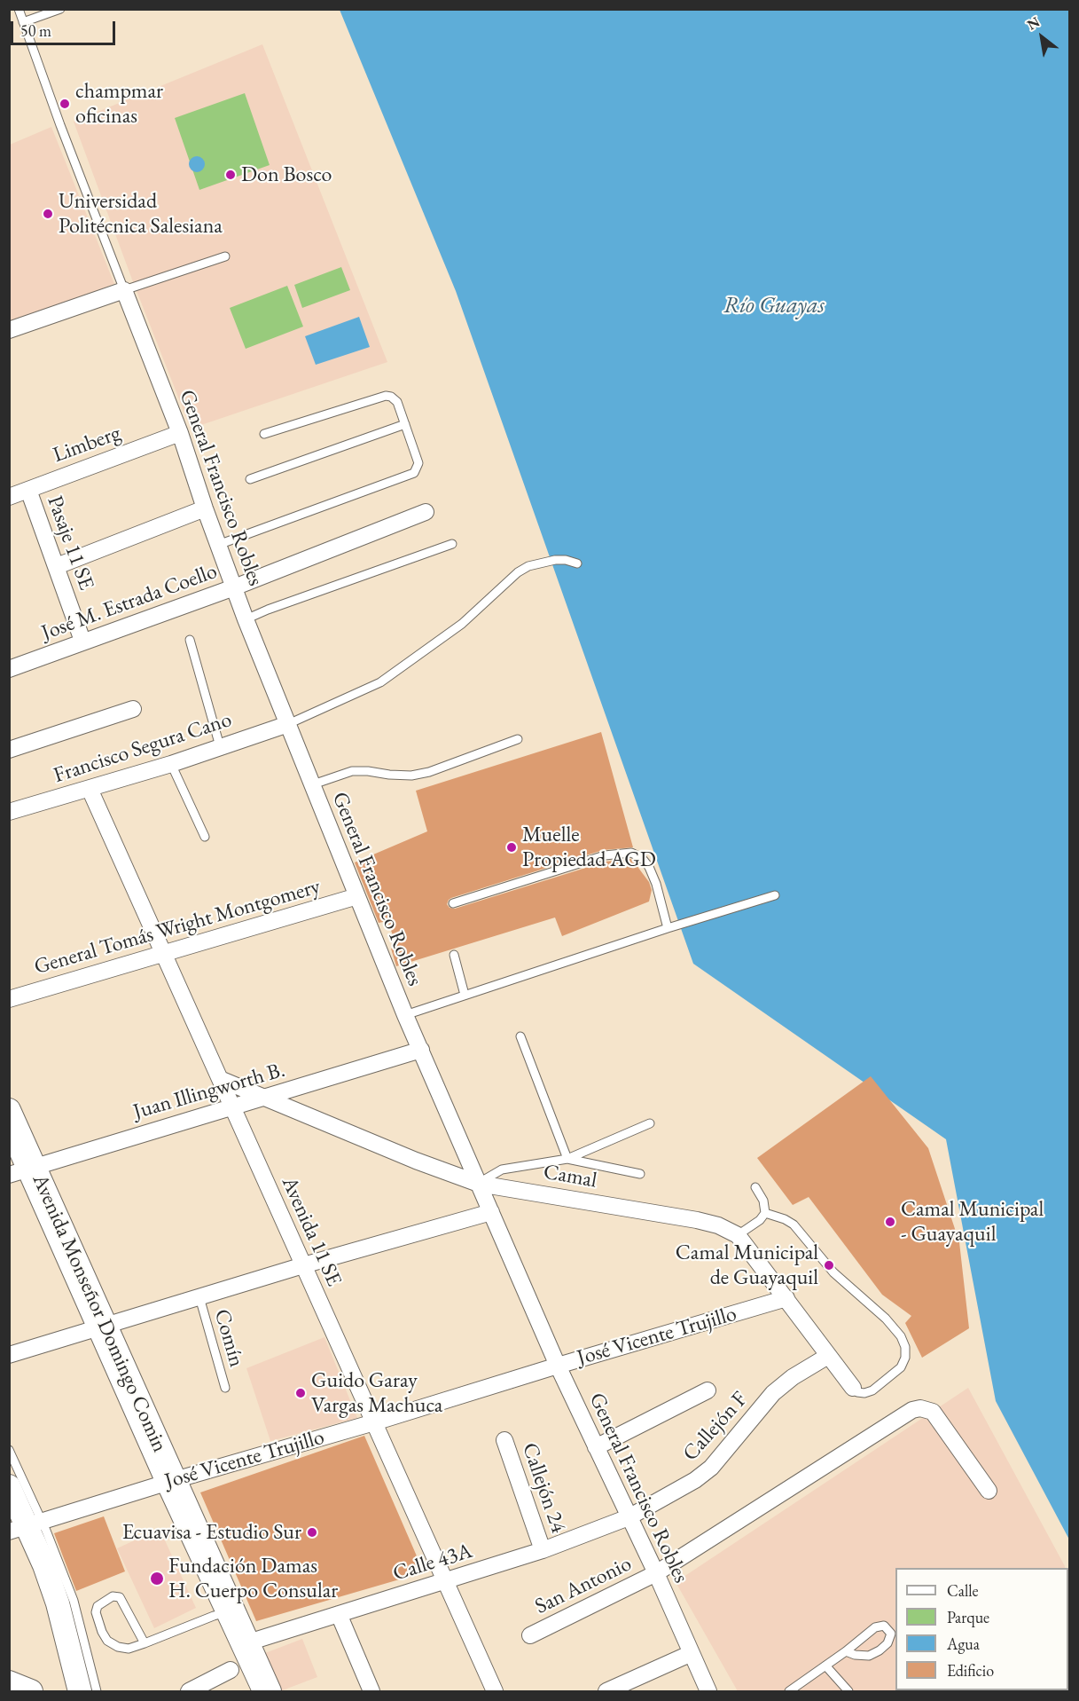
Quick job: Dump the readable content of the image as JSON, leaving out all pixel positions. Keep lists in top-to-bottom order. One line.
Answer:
{"streets":{"main road":["Avenida Monseñor Domingo Comin"],"street":["Limberg","General Francisco Robles","Pasaje 11 SE","José M. Estrada Coello","Francisco Segura Cano","General Tomás Wright Montgomery","Juan Illingworth B.","Camal","Avenida 11 SE","José Vicente Trujillo","Callejón F","Callejón 24","Calle 43A","San Antonio"],"lane":["Comín"]},"crossings":[["Limberg","General Francisco Robles"],["Limberg","Pasaje 11 SE"],["General Francisco Robles","José M. Estrada Coello"],["General Francisco Robles","Francisco Segura Cano"],["General Francisco Robles","General Tomás Wright Montgomery"],["General Francisco Robles","Juan Illingworth B."],["General Francisco Robles","Camal"],["General Francisco Robles","José Vicente Trujillo"],["General Francisco Robles","Callejón F"],["General Francisco Robles","Calle 43A"],["General Francisco Robles","San Antonio"],["Pasaje 11 SE","José M. Estrada Coello"],["Francisco Segura Cano","Avenida 11 SE"],["General Tomás Wright Montgomery","Avenida 11 SE"],["Juan Illingworth B.","Camal"],["Juan Illingworth B.","Avenida 11 SE"],["Juan Illingworth B.","Avenida Monseñor Domingo Comin"],["Camal","Avenida 11 SE"],["Camal","José Vicente Trujillo"],["Camal","Callejón F"],["Avenida 11 SE","José Vicente Trujillo"],["Avenida 11 SE","Calle 43A"],["Avenida Monseñor Domingo Comin","José Vicente Trujillo"],["Avenida Monseñor Domingo Comin","Calle 43A"],["Callejón F","Calle 43A"],["Callejón 24","Calle 43A"]],"water":["Río Guayas"],"places":["champmar oficinas","Don Bosco","Universidad Politécnica Salesiana","Muelle Propiedad AGD","Camal Municipal - Guayaquil","Camal Municipal de Guayaquil","Guido Garay Vargas Machuca","Ecuavisa - Estudio Sur","Fundación Damas H. Cuerpo Consular"],"legend":["Calle","Parque","Agua","Edificio"],"scale_bar":"50 m","north":"top left"}
